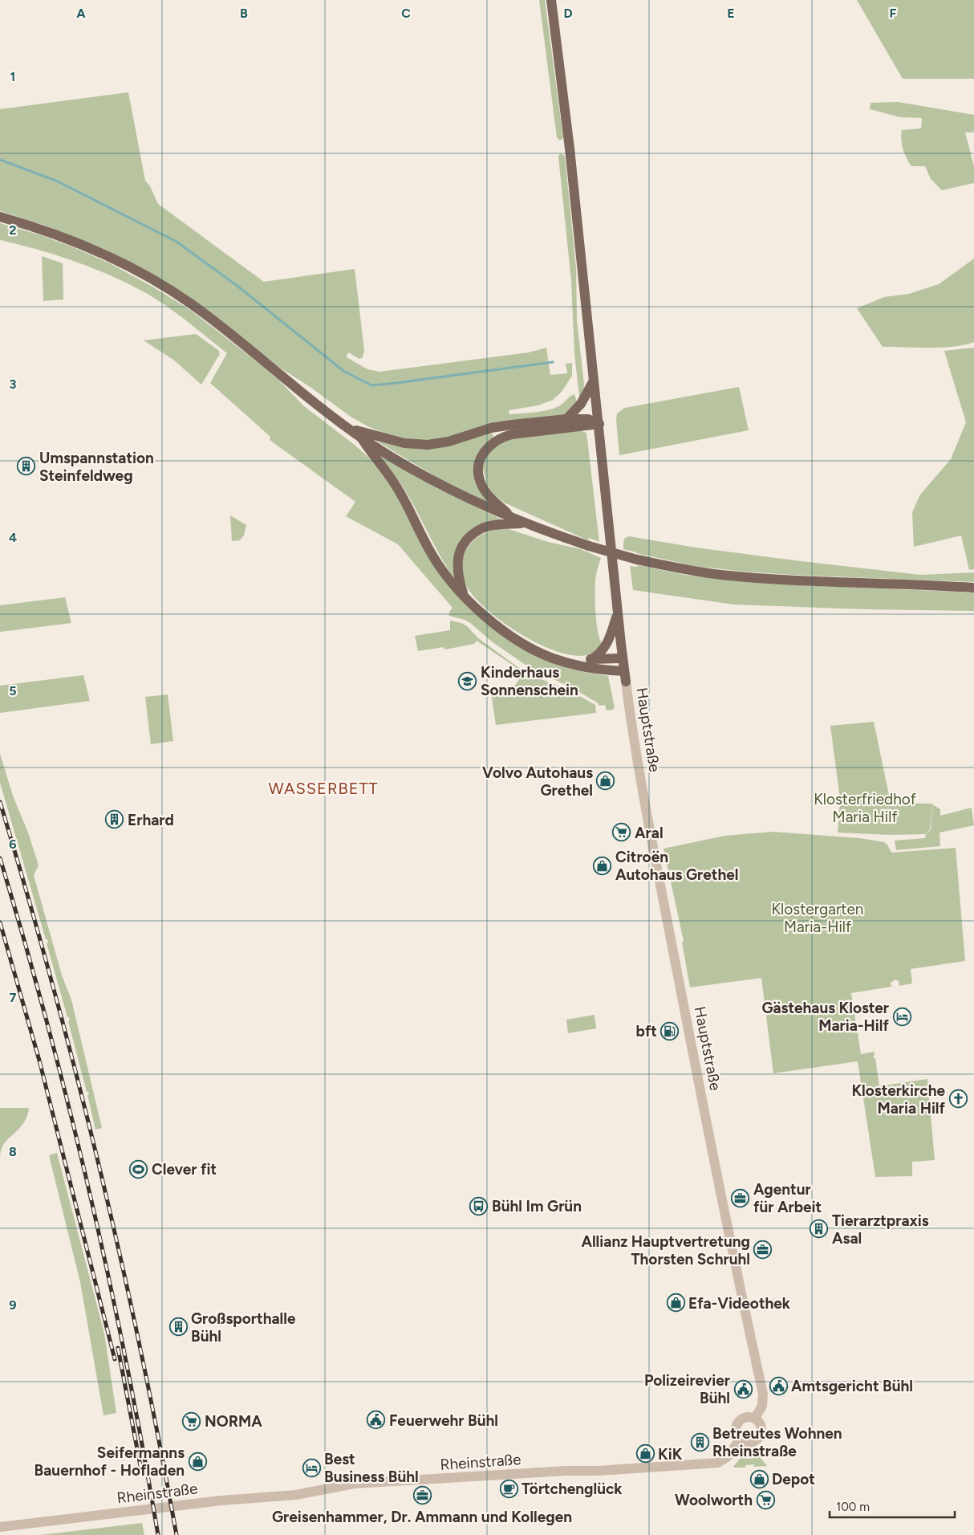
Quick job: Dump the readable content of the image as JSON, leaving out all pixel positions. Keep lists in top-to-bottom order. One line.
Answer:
{"streets":{"street":["Hauptstraße","Rheinstraße"]},"crossings":[["Hauptstraße","Rheinstraße"]],"districts":["WASSERBETT"],"parks":["Klosterfriedhof Maria Hilf","Klostergarten Maria-Hilf"],"places":{"building":["Umspannstation Steinfeldweg","Erhard","Tierarztpraxis Asal","Großsporthalle Bühl","Betreutes Wohnen Rheinstraße"],"school or university":["Kinderhaus Sonnenschein"],"shop":["Volvo Autohaus Grethel","Citroën Autohaus Grethel","Efa-Videothek","KiK","Seifermanns Bauernhof - Hofladen","Depot"],"supermarket":["Aral","NORMA","Woolworth"],"hotel":["Gästehaus Kloster Maria-Hilf","Best Business Bühl"],"fuel station":["bft"],"church":["Klosterkirche Maria Hilf"],"sports":["Clever fit"],"office":["Agentur für Arbeit","Allianz Hauptvertretung Thorsten Schruhl","Greisenhammer, Dr. Ammann und Kollegen"],"bus stop":["Bühl Im Grün"],"public building":["Amtsgericht Bühl","Polizeirevier Bühl","Feuerwehr Bühl"],"cafe":["Törtchenglück"]},"scale_bar":"100 m","grid":{"columns":["A","B","C","D","E","F"],"rows":["1","2","3","4","5","6","7","8","9"]}}
